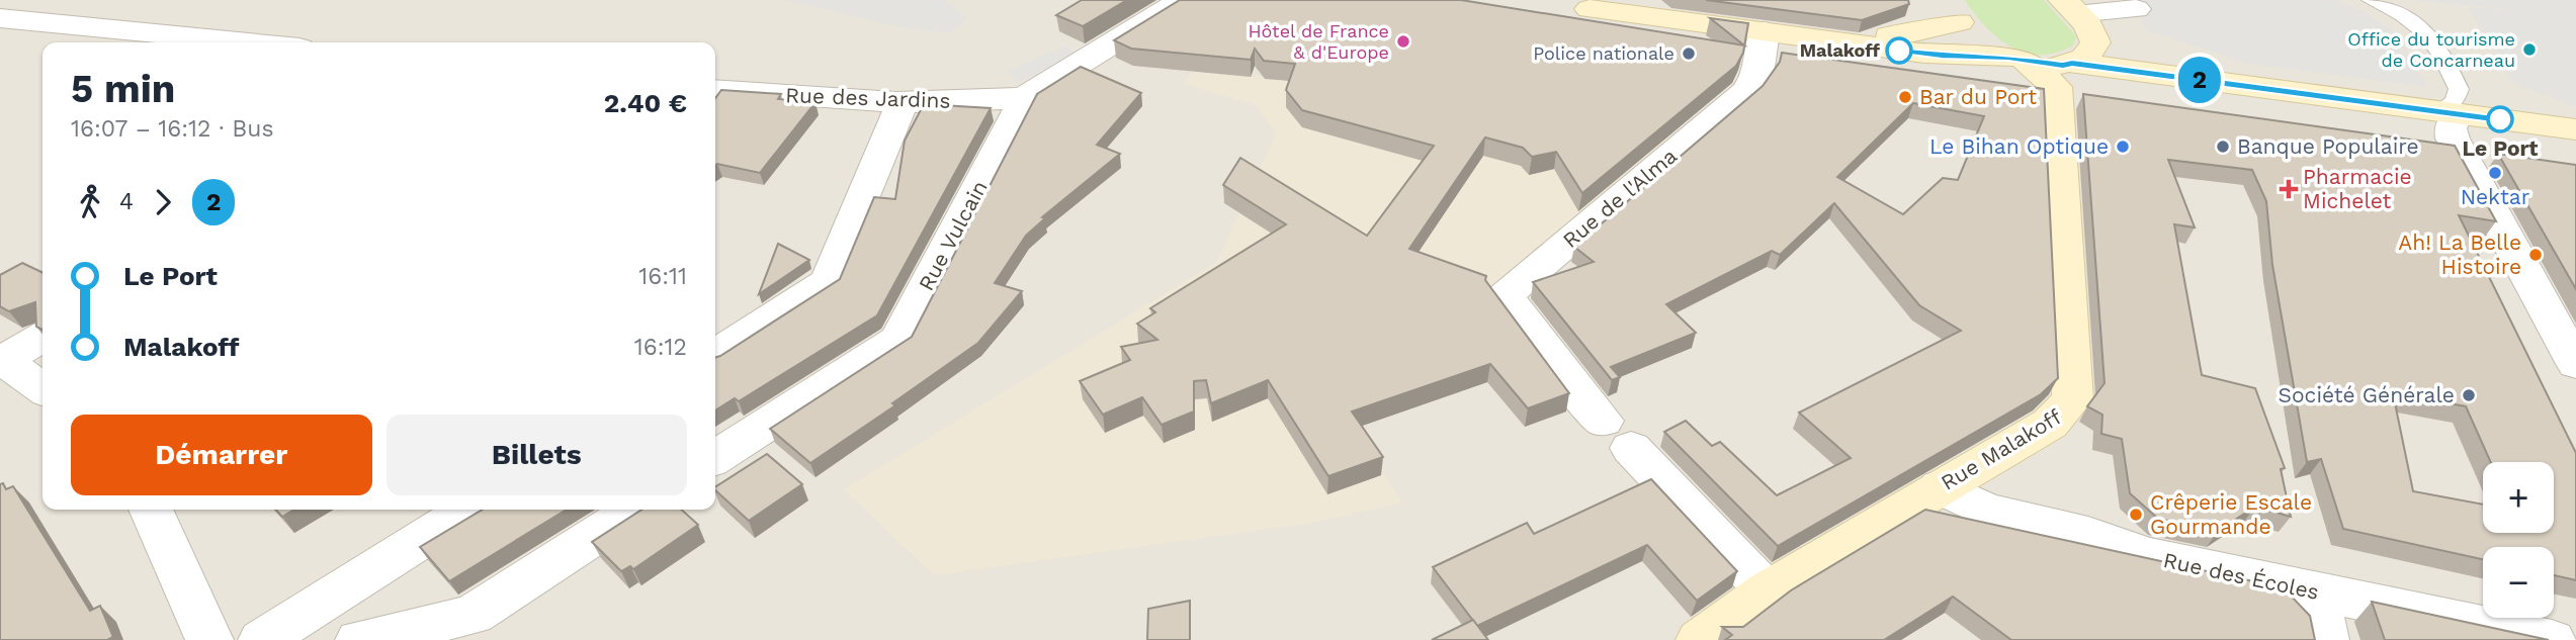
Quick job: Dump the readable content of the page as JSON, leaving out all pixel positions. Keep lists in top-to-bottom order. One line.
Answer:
{"streets":{"main road":["Rue Malakoff"],"street":["Rue des Jardins","Rue de l'Alma","Rue Vulcain","Rue des Écoles"]},"crossings":[["Rue des Jardins","Rue Vulcain"],["Rue de l'Alma","Rue Malakoff"],["Rue Malakoff","Rue des Écoles"]],"places":{"other":["Hôtel de France & d'Europe","Office du tourisme de Concarneau","Malakoff","Police nationale","Bar du Port","Le Port","Le Bihan Optique","Banque Populaire","Nektar","Ah! La Belle Histoire","Société Générale","Crêperie Escale Gourmande"],"health":["Pharmacie Michelet"]},"lines":["bus line 2"],"page":{"on_map":"2","heading":["5 min","16:07 – 16:12 · Bus","2.40 €"],"legs":["4","2"],"list":[{"name":"Le Port","value":"16:11"},{"name":"Malakoff","value":"16:12"}],"buttons":["Démarrer","Billets"],"map_buttons":["+","−"]}}
